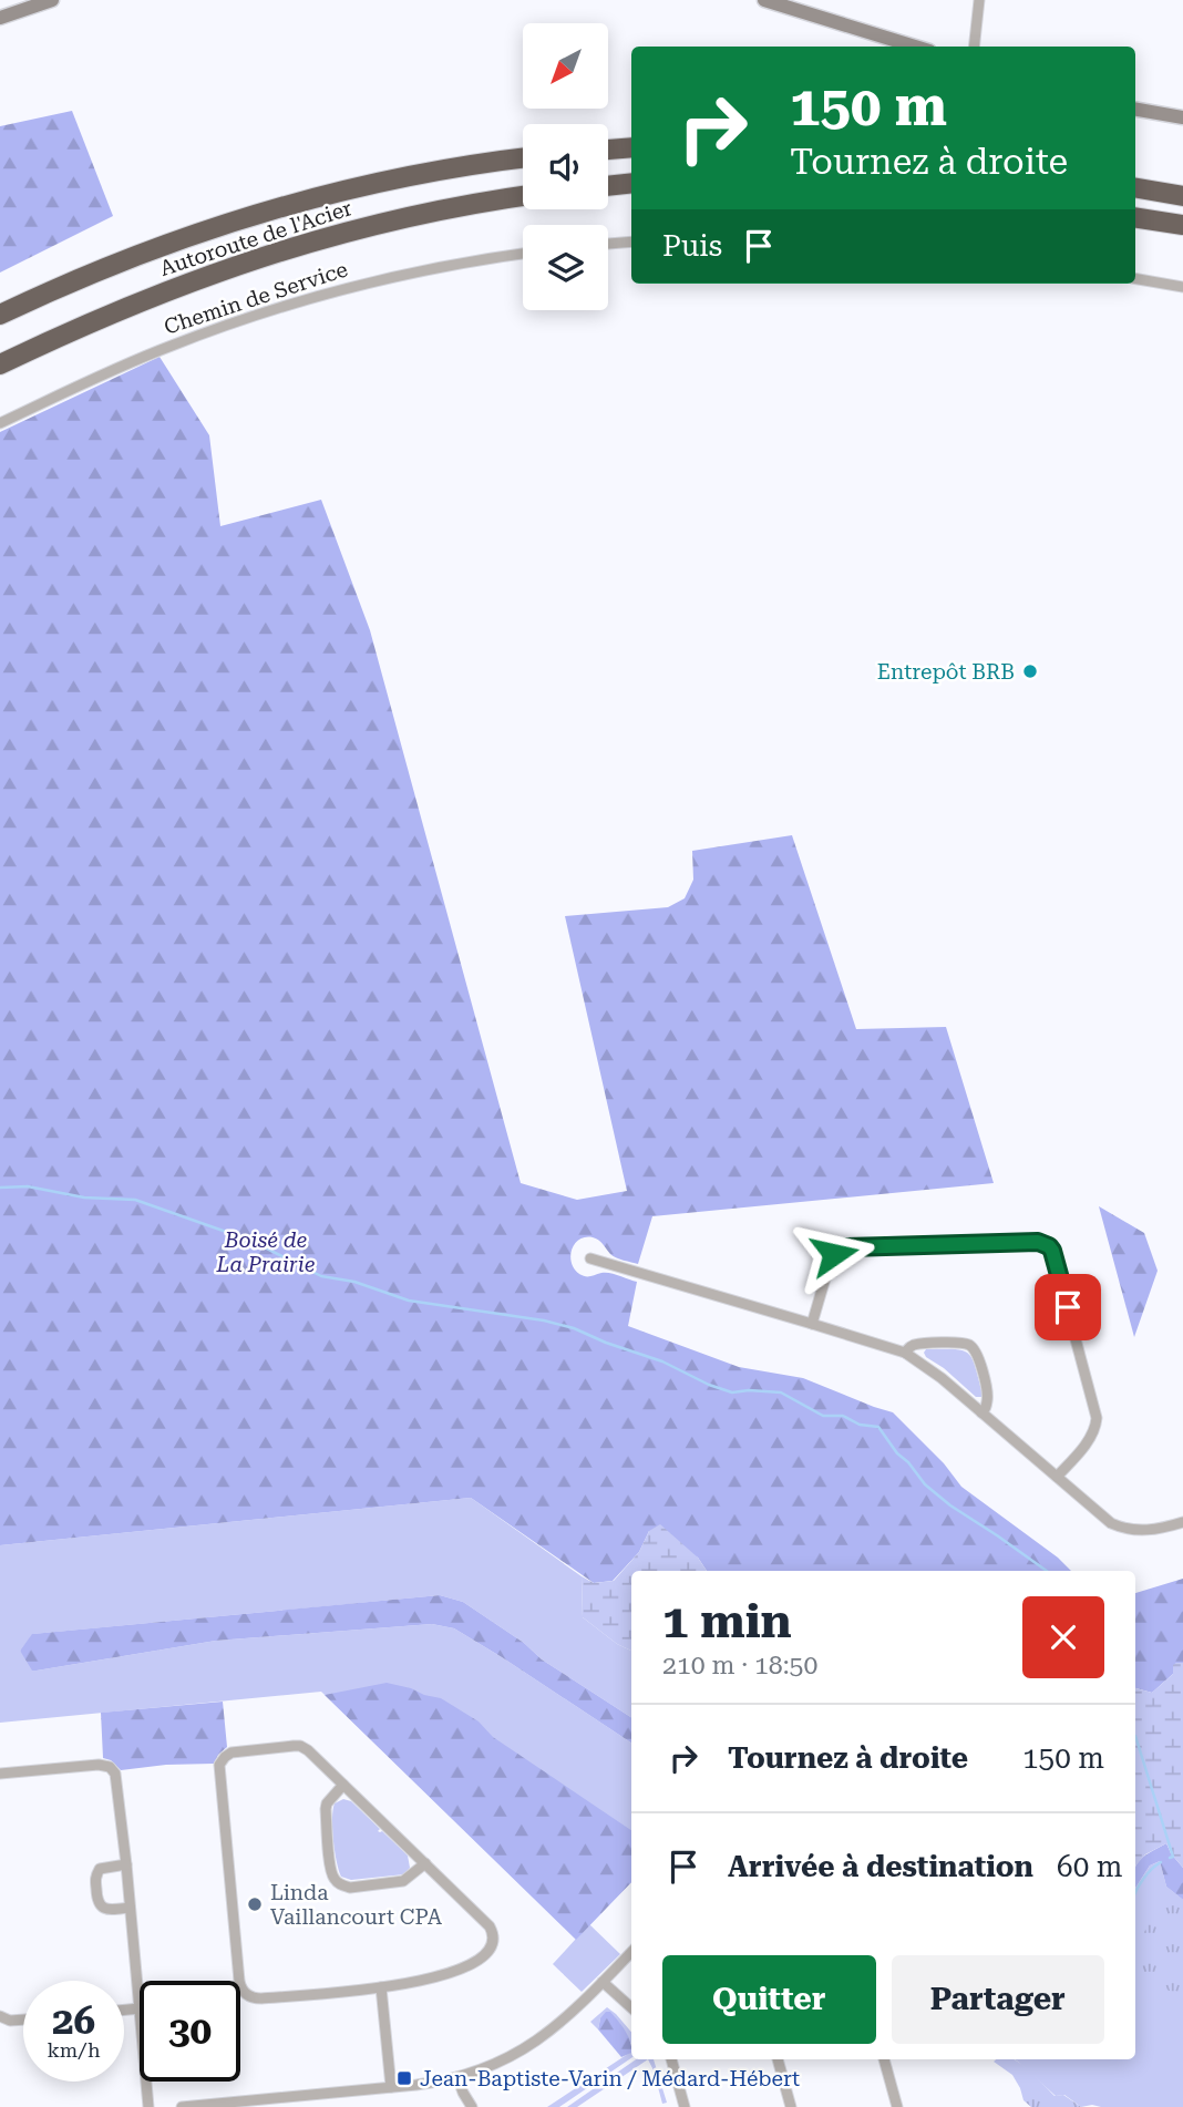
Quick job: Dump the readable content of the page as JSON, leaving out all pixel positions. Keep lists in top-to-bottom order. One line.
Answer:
{"streets":{"highway":["Autoroute de l'Acier"],"street":["Chemin de Service"]},"parks":["Boisé de La Prairie"],"places":{"other":["Entrepôt BRB","Linda Vaillancourt CPA"],"transit":["Jean-Baptiste-Varin / Médard-Hébert"]},"north":"bottom left","page":{"turn":["150 m","Tournez à droite"],"then":"Puis","heading":["1 min","210 m · 18:50"],"list":[{"name":"Tournez à droite","value":"150 m"},{"name":"Arrivée à destination","value":"60 m"}],"buttons":["Quitter","Partager"],"speed":"26 km/h","limit":"30"}}
